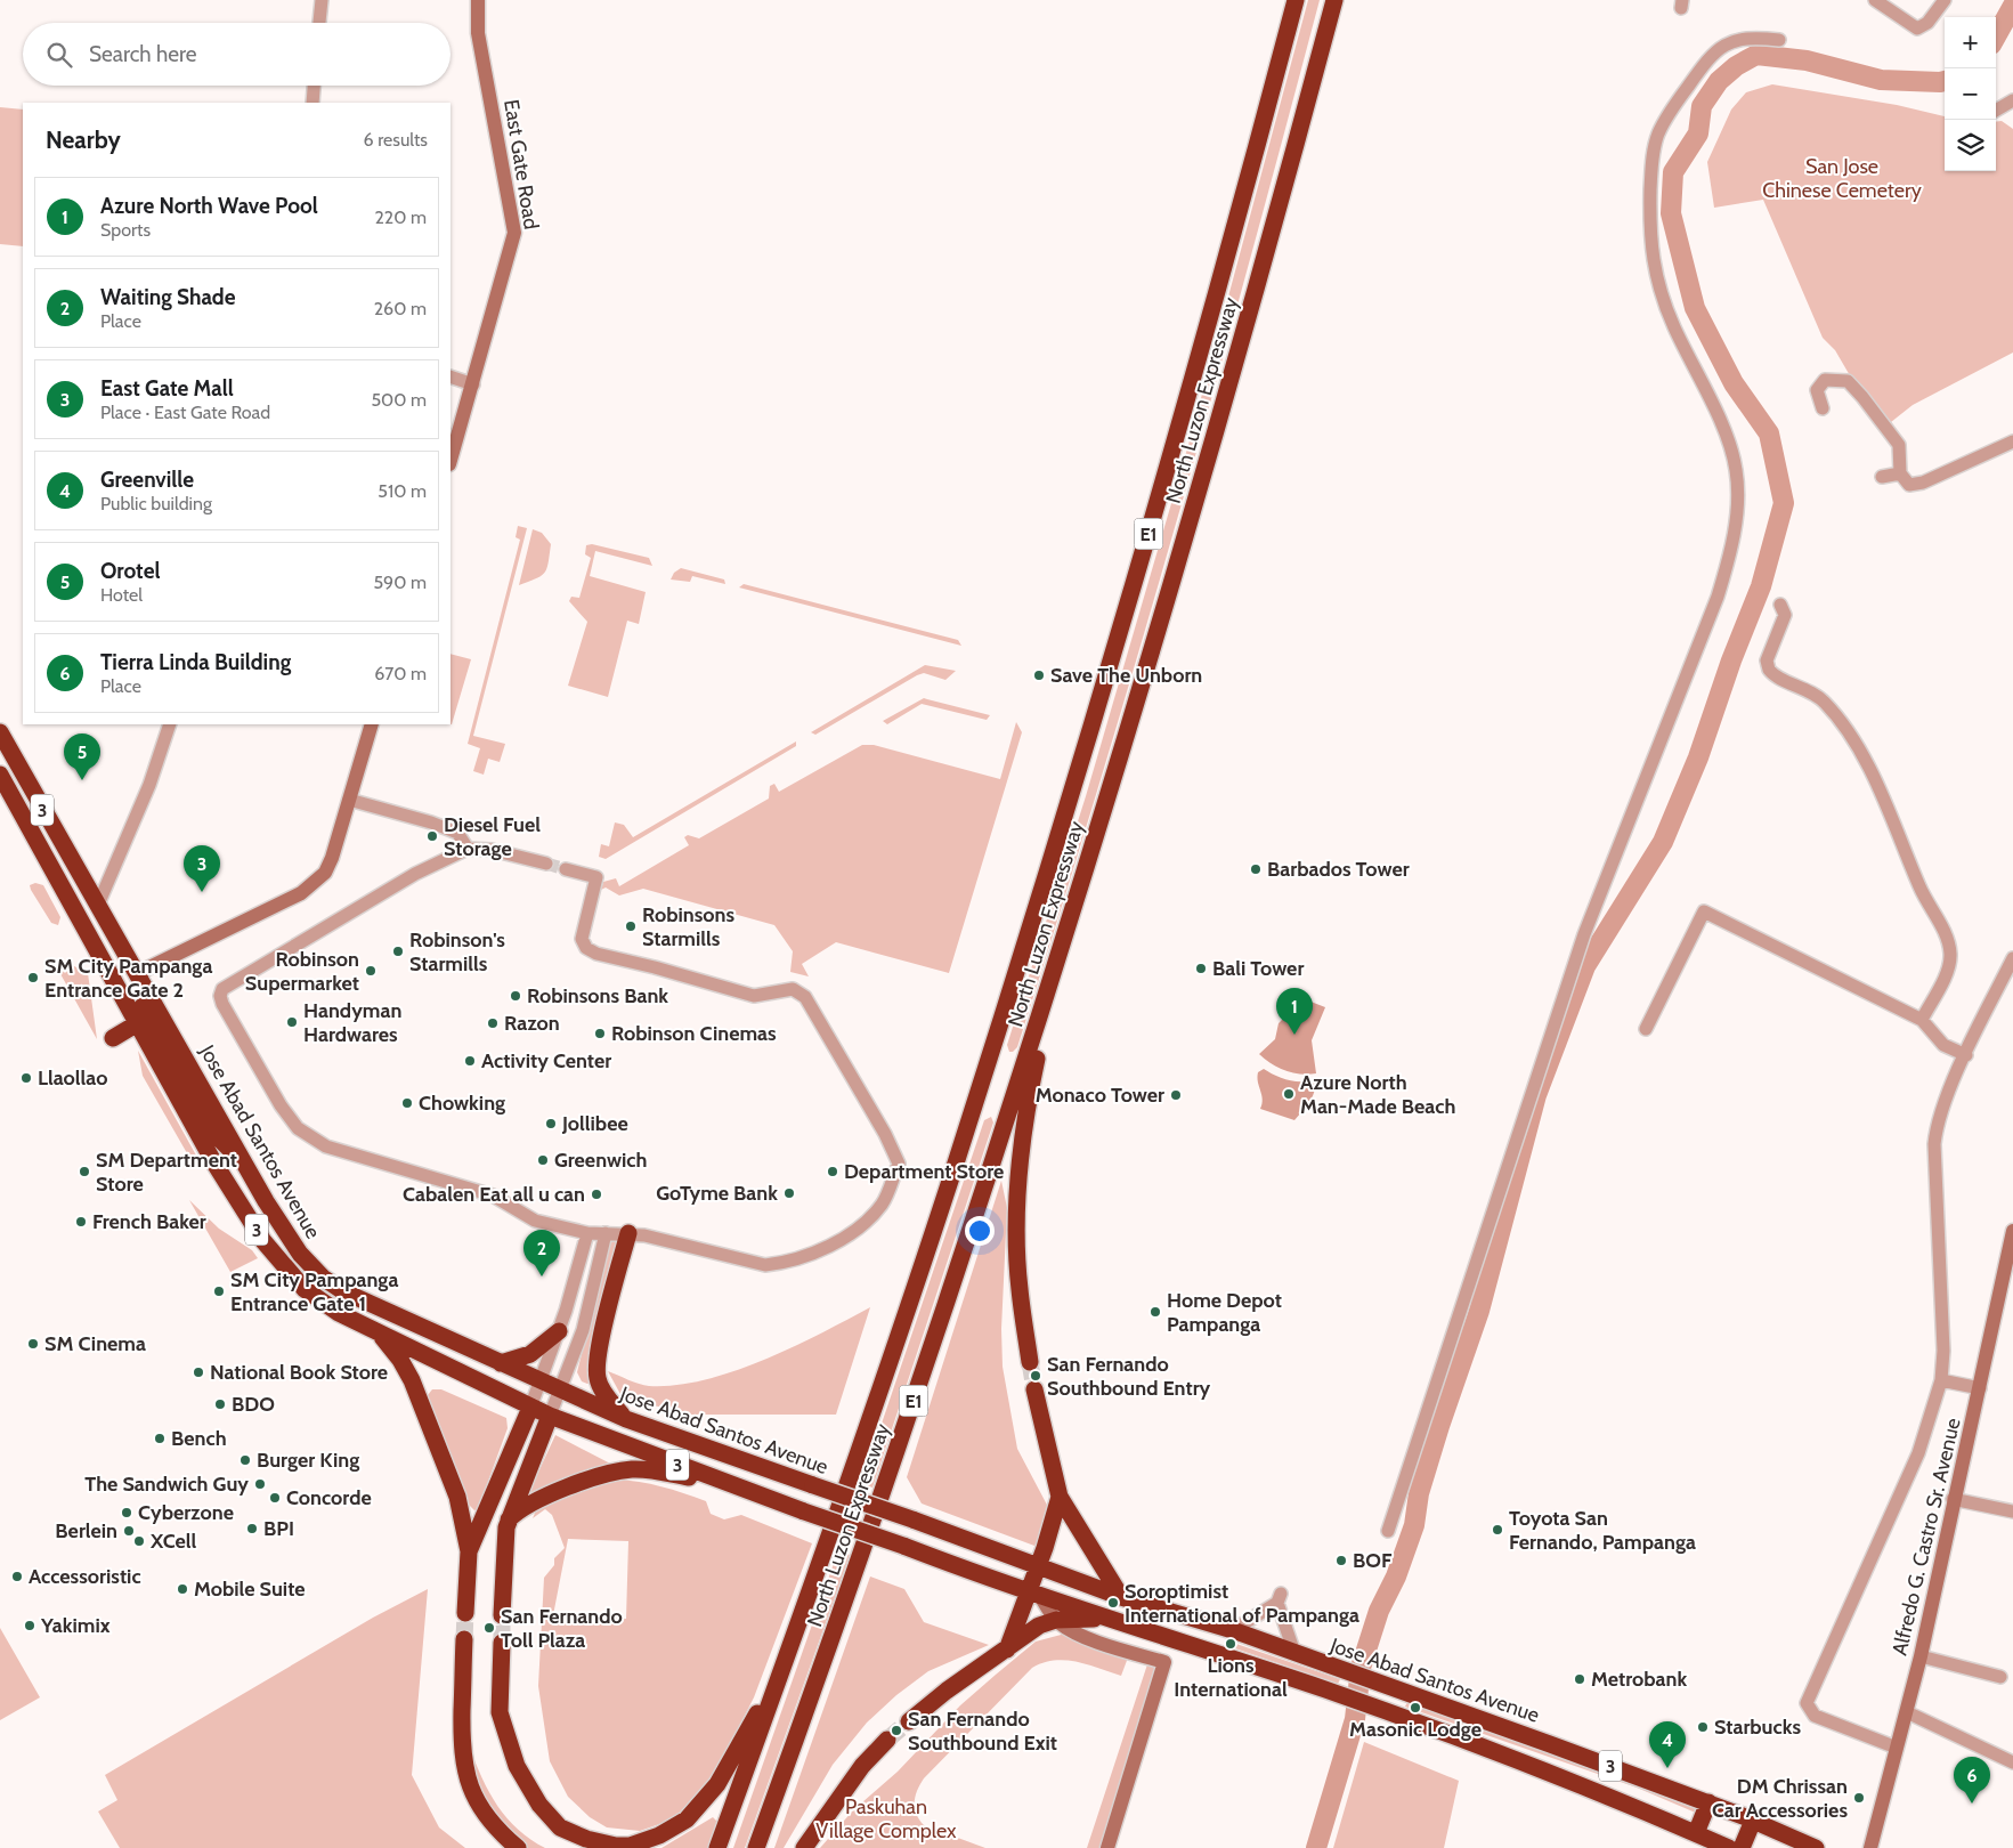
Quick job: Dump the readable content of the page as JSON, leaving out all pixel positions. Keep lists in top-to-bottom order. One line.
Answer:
{"streets":{"highway":["North Luzon Expressway","E1","3","Jose Abad Santos Avenue"],"street":["East Gate Road","Alfredo G. Castro Sr. Avenue"]},"parks":["San Jose Chinese Cemetery","Paskuhan Village Complex"],"places":["Save The Unborn","Diesel Fuel Storage","Barbados Tower","Robinsons Starmills","Robinson's Starmills","Bali Tower","Robinson Supermarket","SM City Pampanga Entrance Gate 2","Robinsons Bank","Handyman Hardwares","Razon","Robinson Cinemas","Activity Center","Llaollao","Azure North Man-Made Beach","Monaco Tower","Chowking","Jollibee","Greenwich","SM Department Store","Department Store","GoTyme Bank","Cabalen Eat all u can","French Baker","SM City Pampanga Entrance Gate 1","Home Depot Pampanga","SM Cinema","National Book Store","San Fernando Southbound Entry","BDO","Bench","Burger King","The Sandwich Guy","Concorde","Cyberzone","BPI","Toyota San Fernando, Pampanga","Berlein","XCell","BOF","Accessoristic","Mobile Suite","Soroptimist International of Pampanga","Yakimix","San Fernando Toll Plaza","Lions International","Metrobank","Masonic Lodge","Starbucks","San Fernando Southbound Exit","DM Chrissan Car Accessories"],"page":{"map_buttons":["+","−"],"search":"Search here","heading":["Nearby","6 results"],"list":[{"mark":"1","name":"Azure North Wave Pool","note":"Sports","value":"220 m"},{"mark":"2","name":"Waiting Shade","note":"Place","value":"260 m"},{"mark":"3","name":"East Gate Mall","note":"Place · East Gate Road","value":"500 m"},{"mark":"4","name":"Greenville","note":"Public building","value":"510 m"},{"mark":"5","name":"Orotel","note":"Hotel","value":"590 m"},{"mark":"6","name":"Tierra Linda Building","note":"Place","value":"670 m"}],"pins":["5","3","1","2","4","6"]}}
